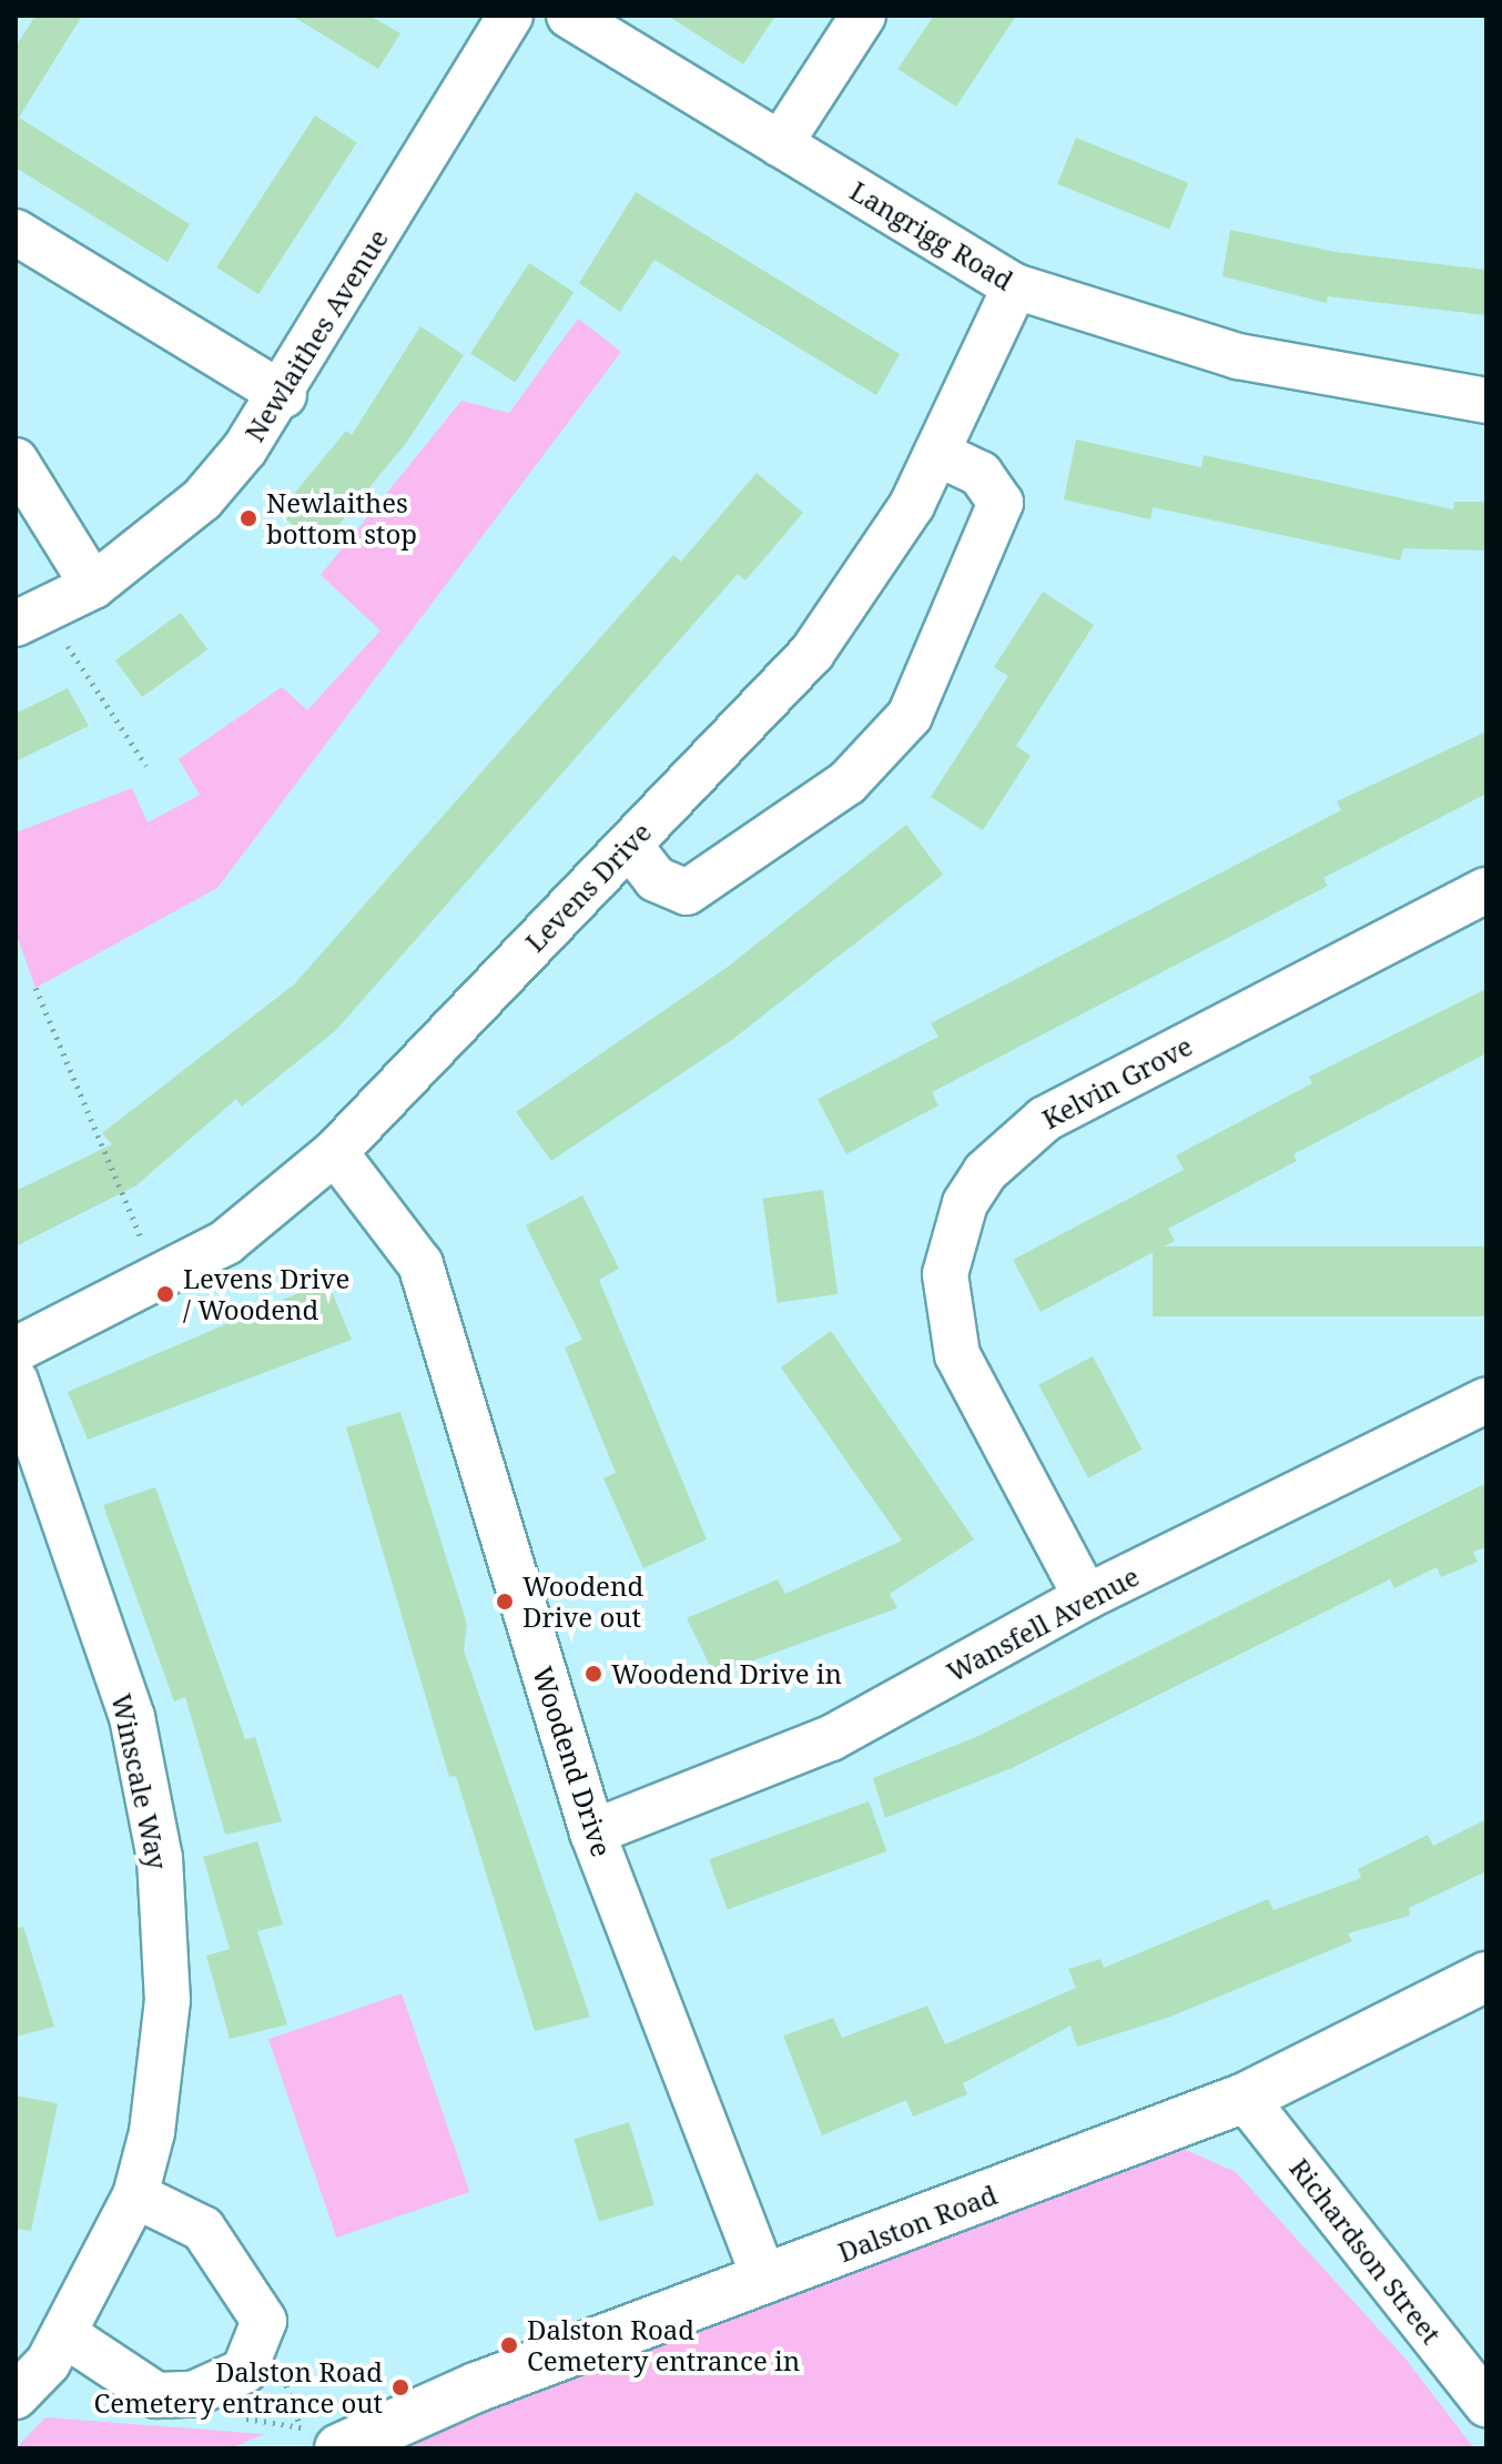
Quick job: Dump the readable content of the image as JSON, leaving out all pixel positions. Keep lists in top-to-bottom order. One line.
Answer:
{"streets":{"main road":["Dalston Road"],"street":["Langrigg Road","Newlaithes Avenue","Levens Drive","Kelvin Grove","Wansfell Avenue","Woodend Drive","Winscale Way","Richardson Street"]},"crossings":[["Langrigg Road","Levens Drive"],["Levens Drive","Woodend Drive"],["Kelvin Grove","Wansfell Avenue"],["Wansfell Avenue","Woodend Drive"],["Woodend Drive","Dalston Road"],["Dalston Road","Richardson Street"]],"places":["Newlaithes bottom stop","Levens Drive / Woodend","Woodend Drive out","Woodend Drive in","Dalston Road Cemetery entrance in","Dalston Road Cemetery entrance out"]}
